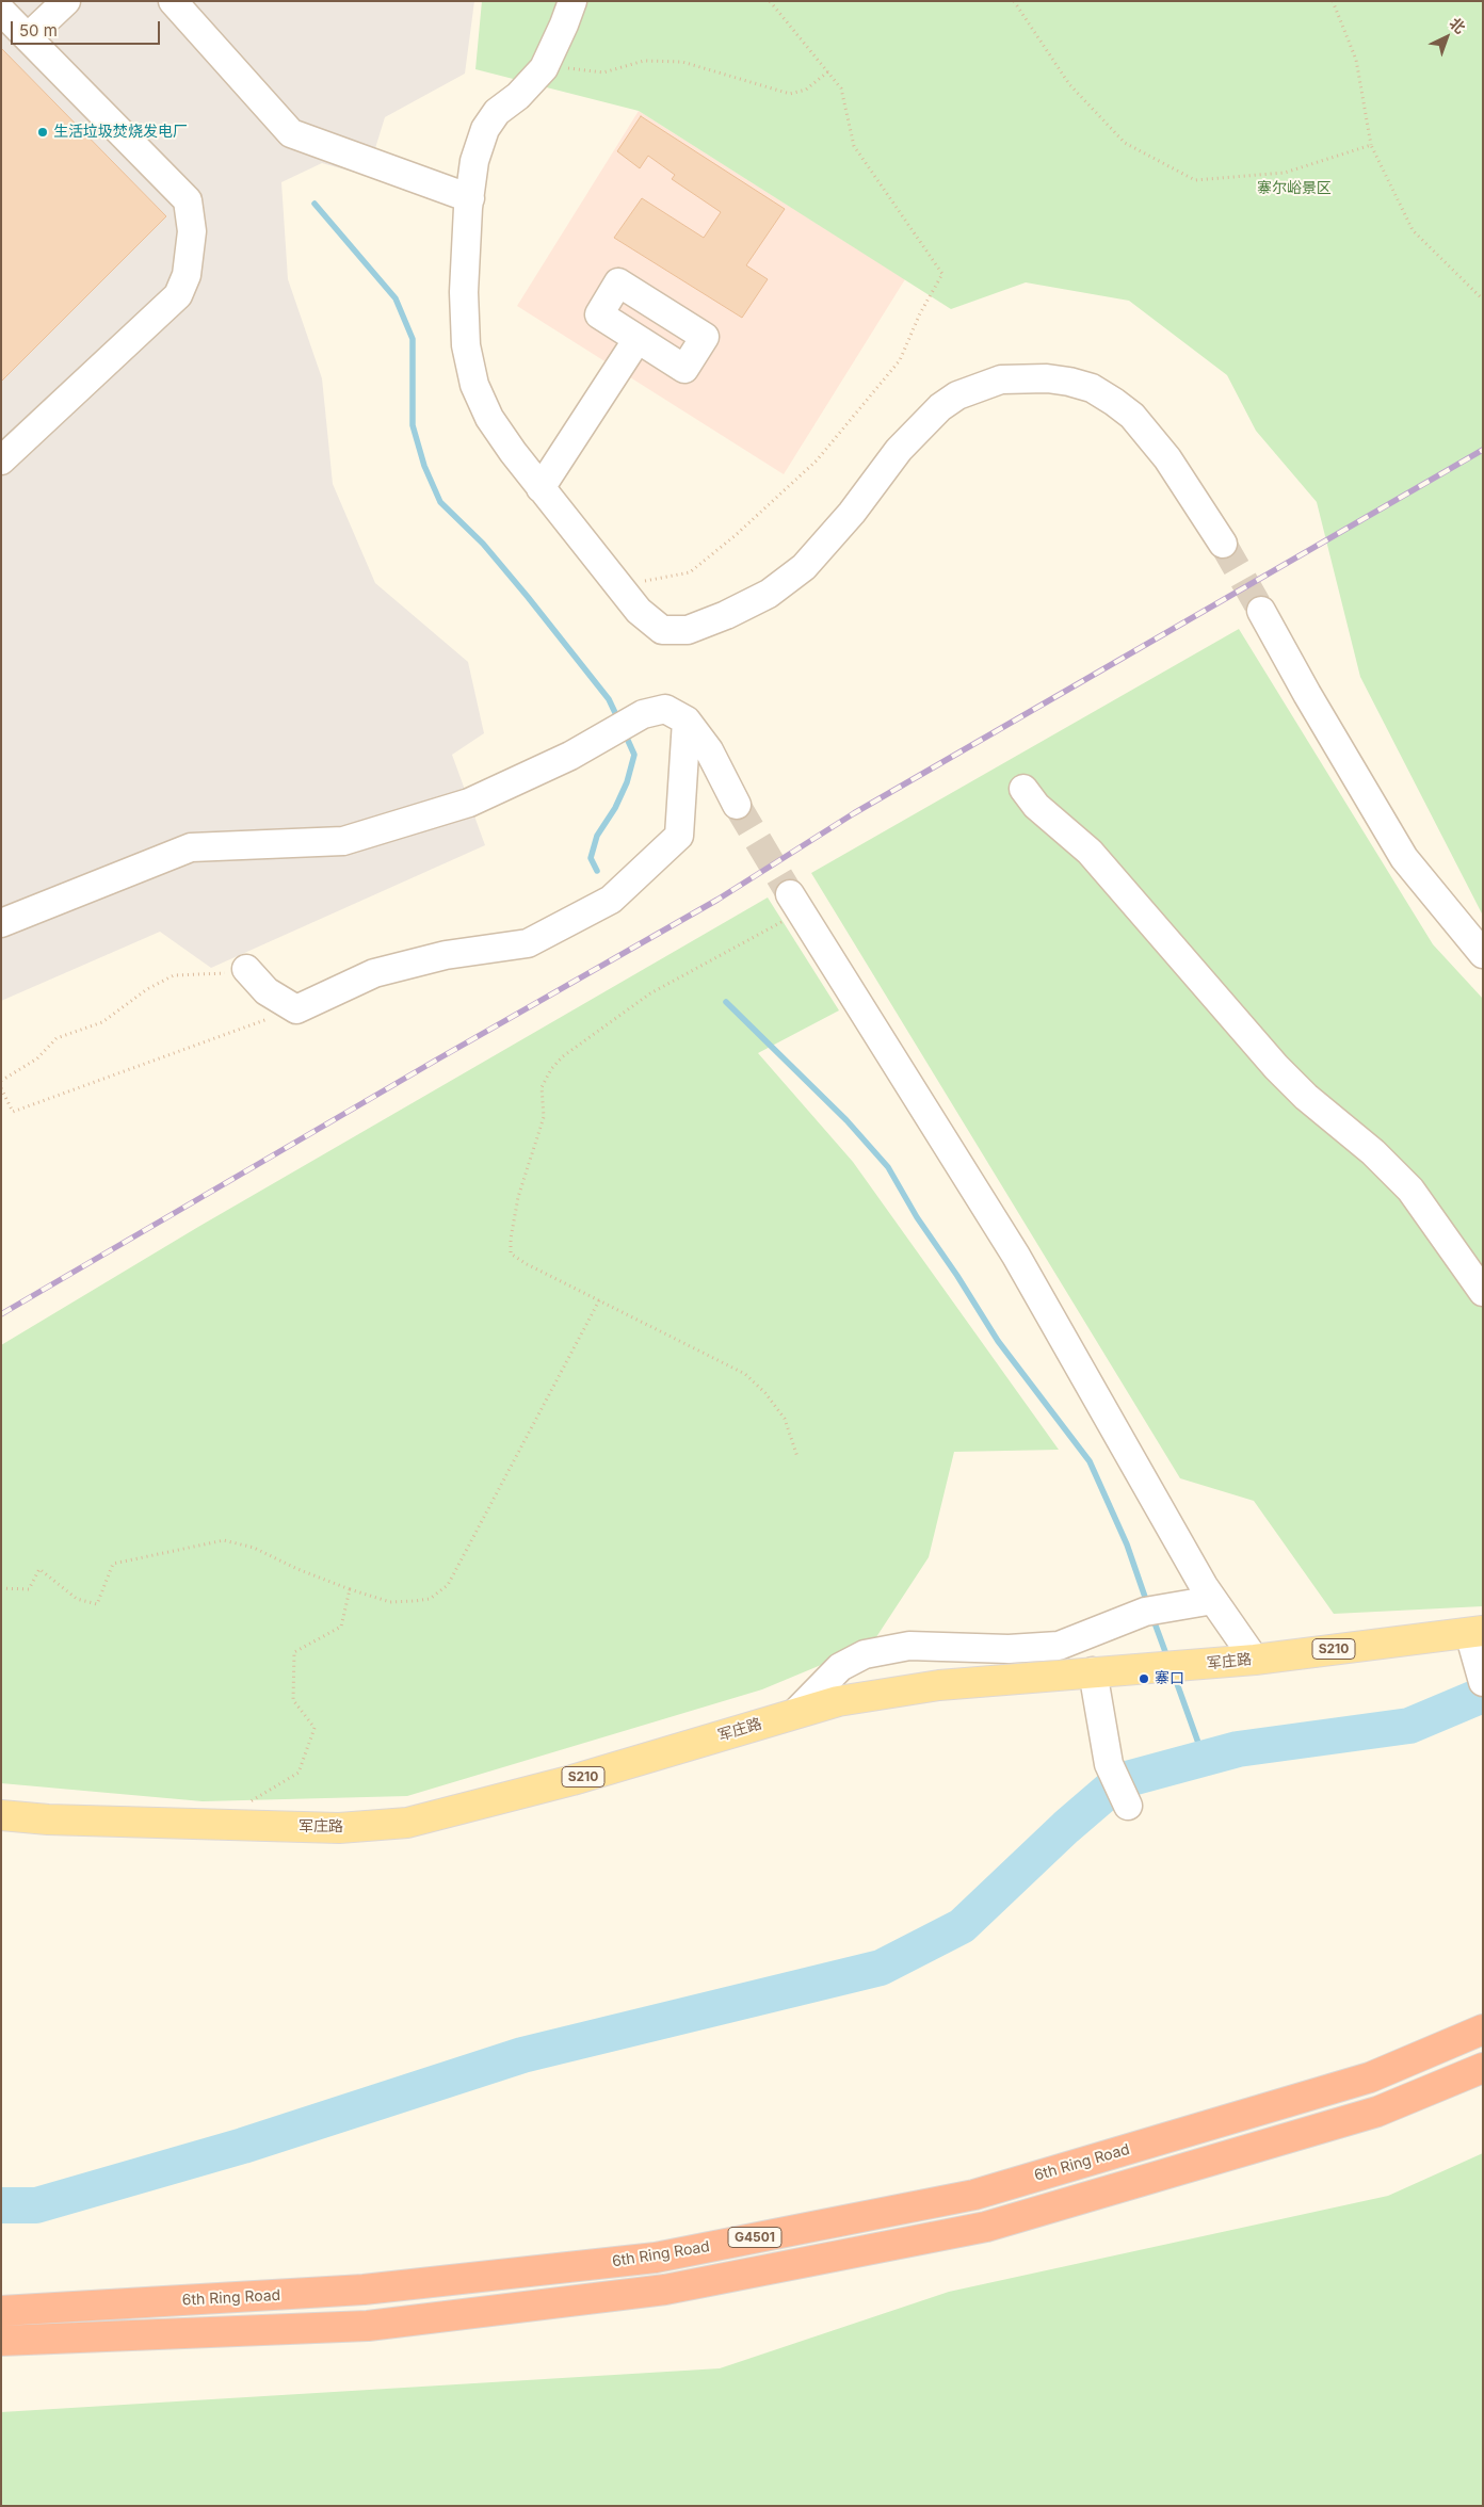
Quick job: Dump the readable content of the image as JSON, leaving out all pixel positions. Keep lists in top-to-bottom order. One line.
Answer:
{"streets":{"highway":["6th Ring Road","G4501"],"main road":["S210","军庄路"]},"parks":["寨尔峪景区"],"places":["生活垃圾焚烧发电厂","寨口"],"scale_bar":"50 m","north":"top right"}
